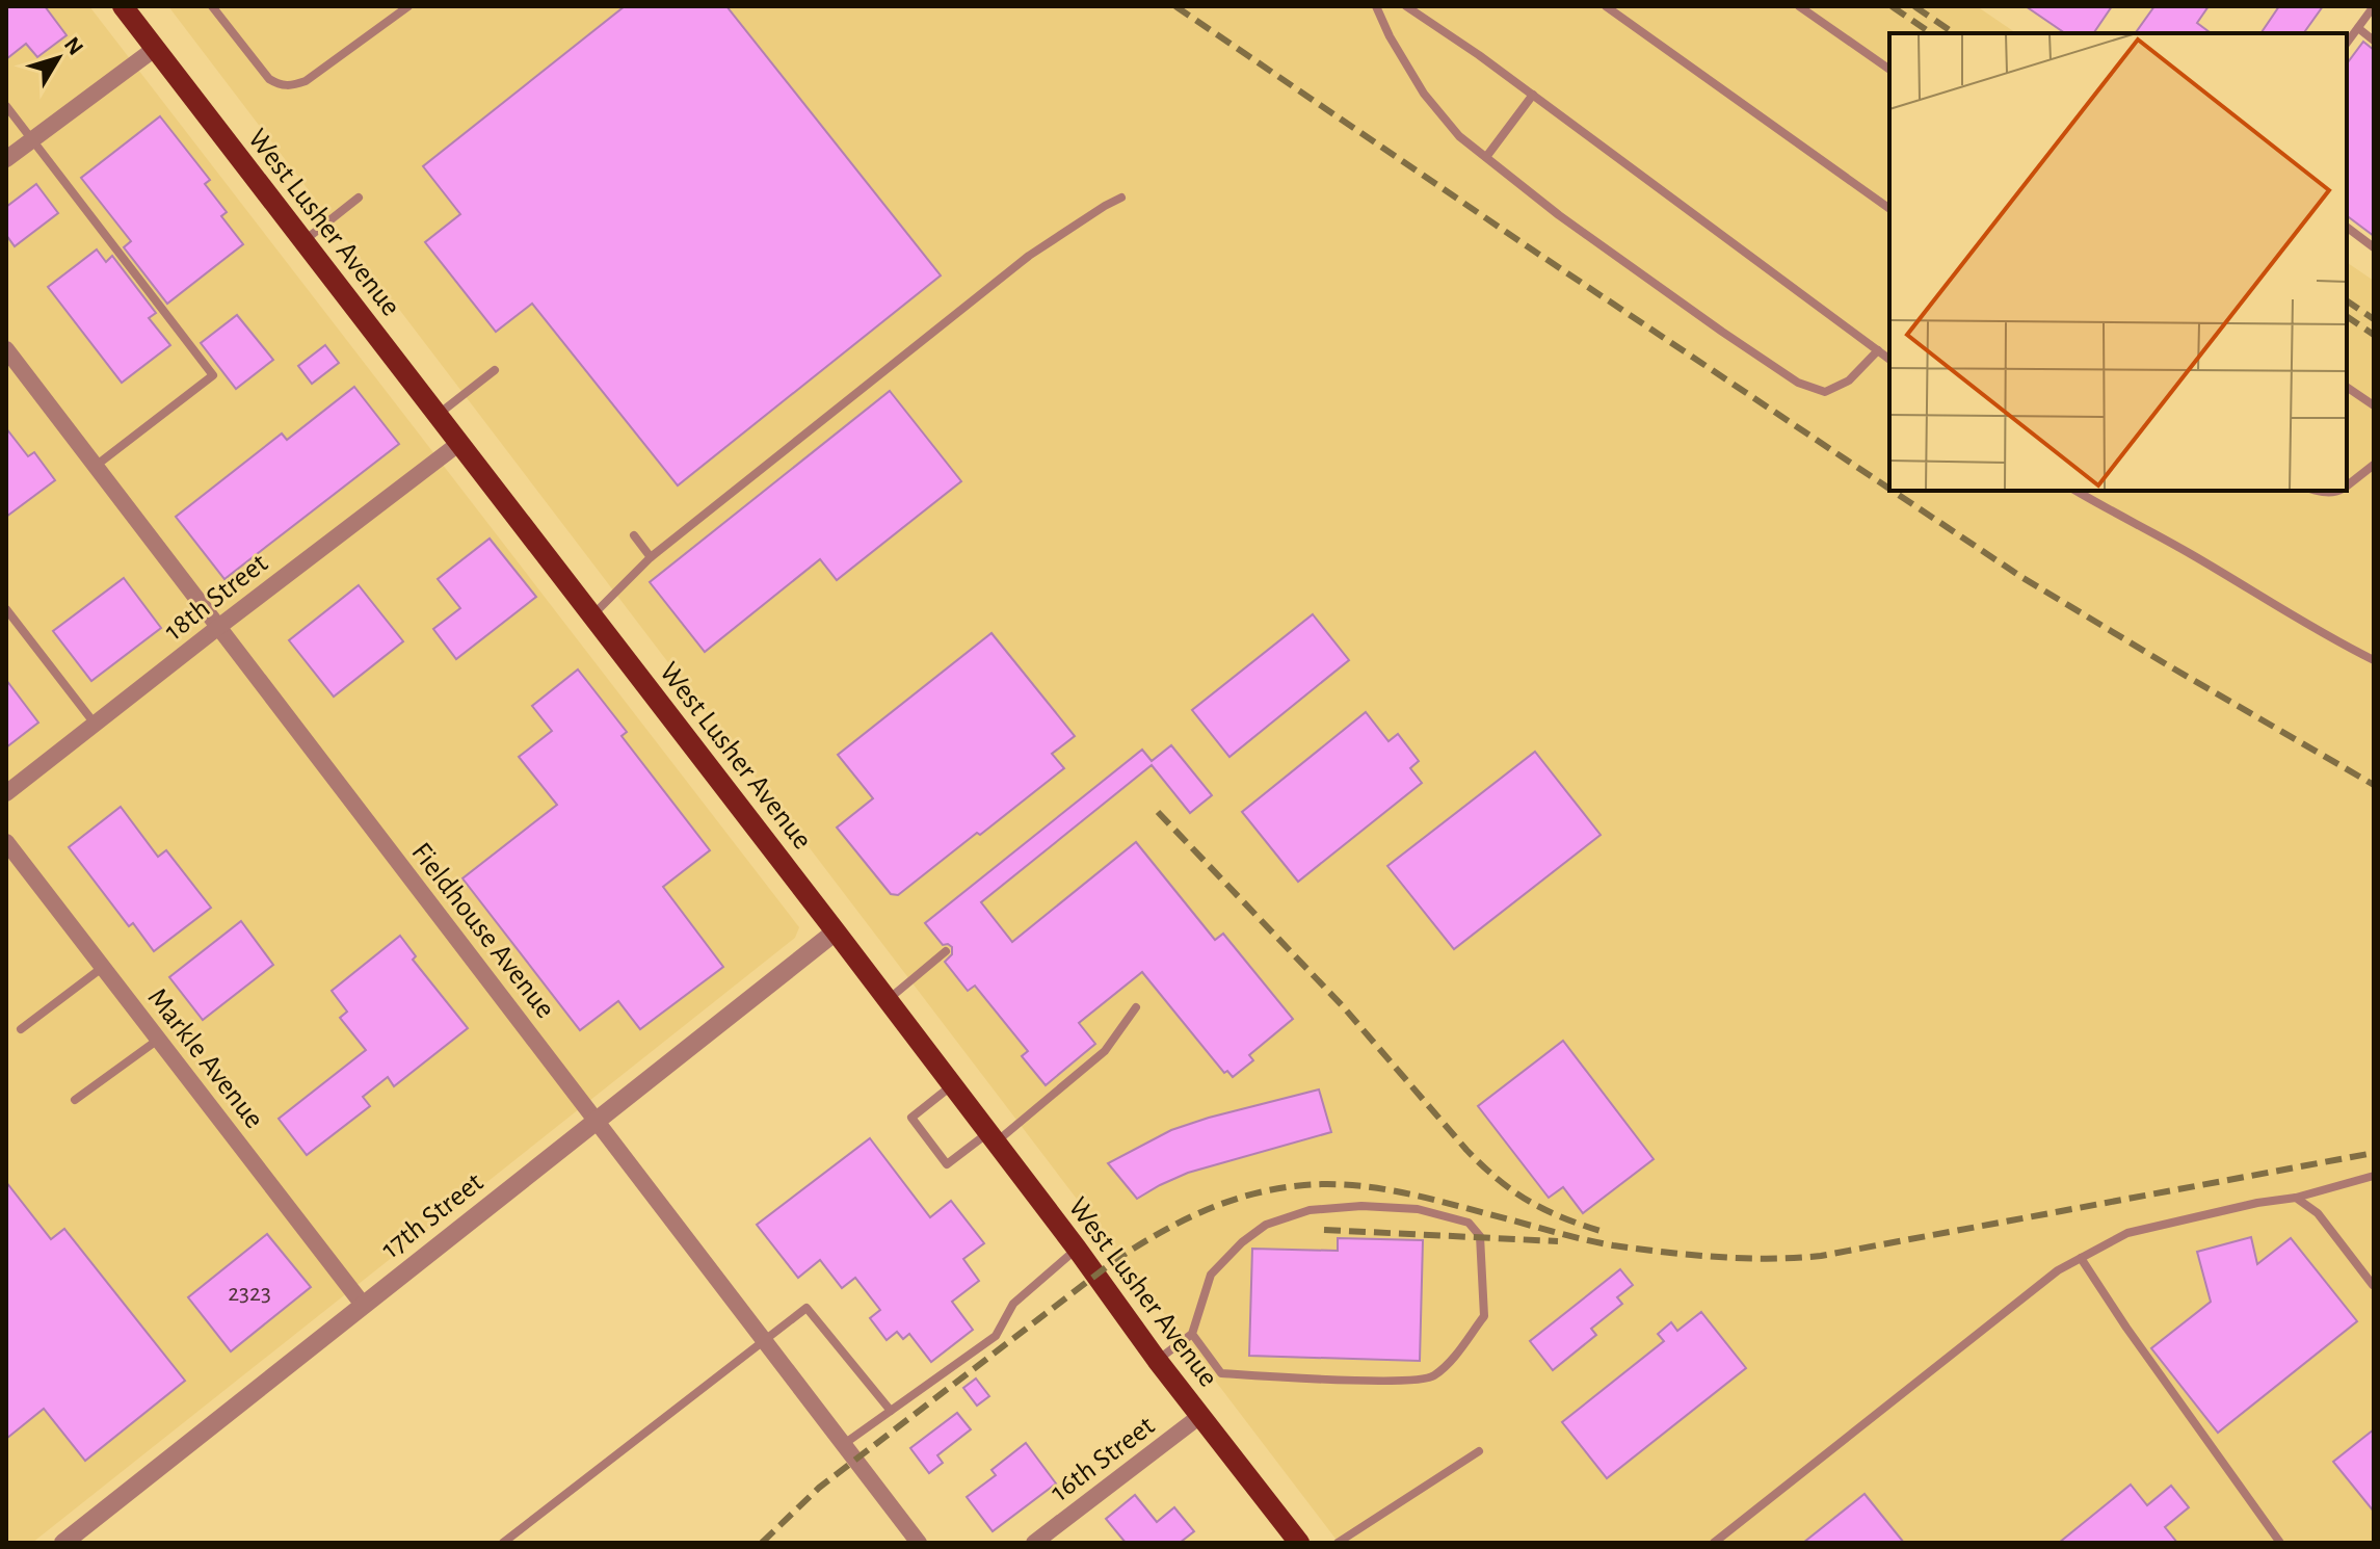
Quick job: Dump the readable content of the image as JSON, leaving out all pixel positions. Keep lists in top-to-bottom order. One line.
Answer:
{"streets":{"main road":["West Lusher Avenue"],"street":["18th Street","Fieldhouse Avenue","Markle Avenue","17th Street","16th Street"]},"crossings":[["West Lusher Avenue","18th Street"],["West Lusher Avenue","17th Street"],["West Lusher Avenue","16th Street"],["18th Street","Fieldhouse Avenue"],["Fieldhouse Avenue","17th Street"],["Markle Avenue","17th Street"]],"house_numbers":["2323"],"north":"top right"}
